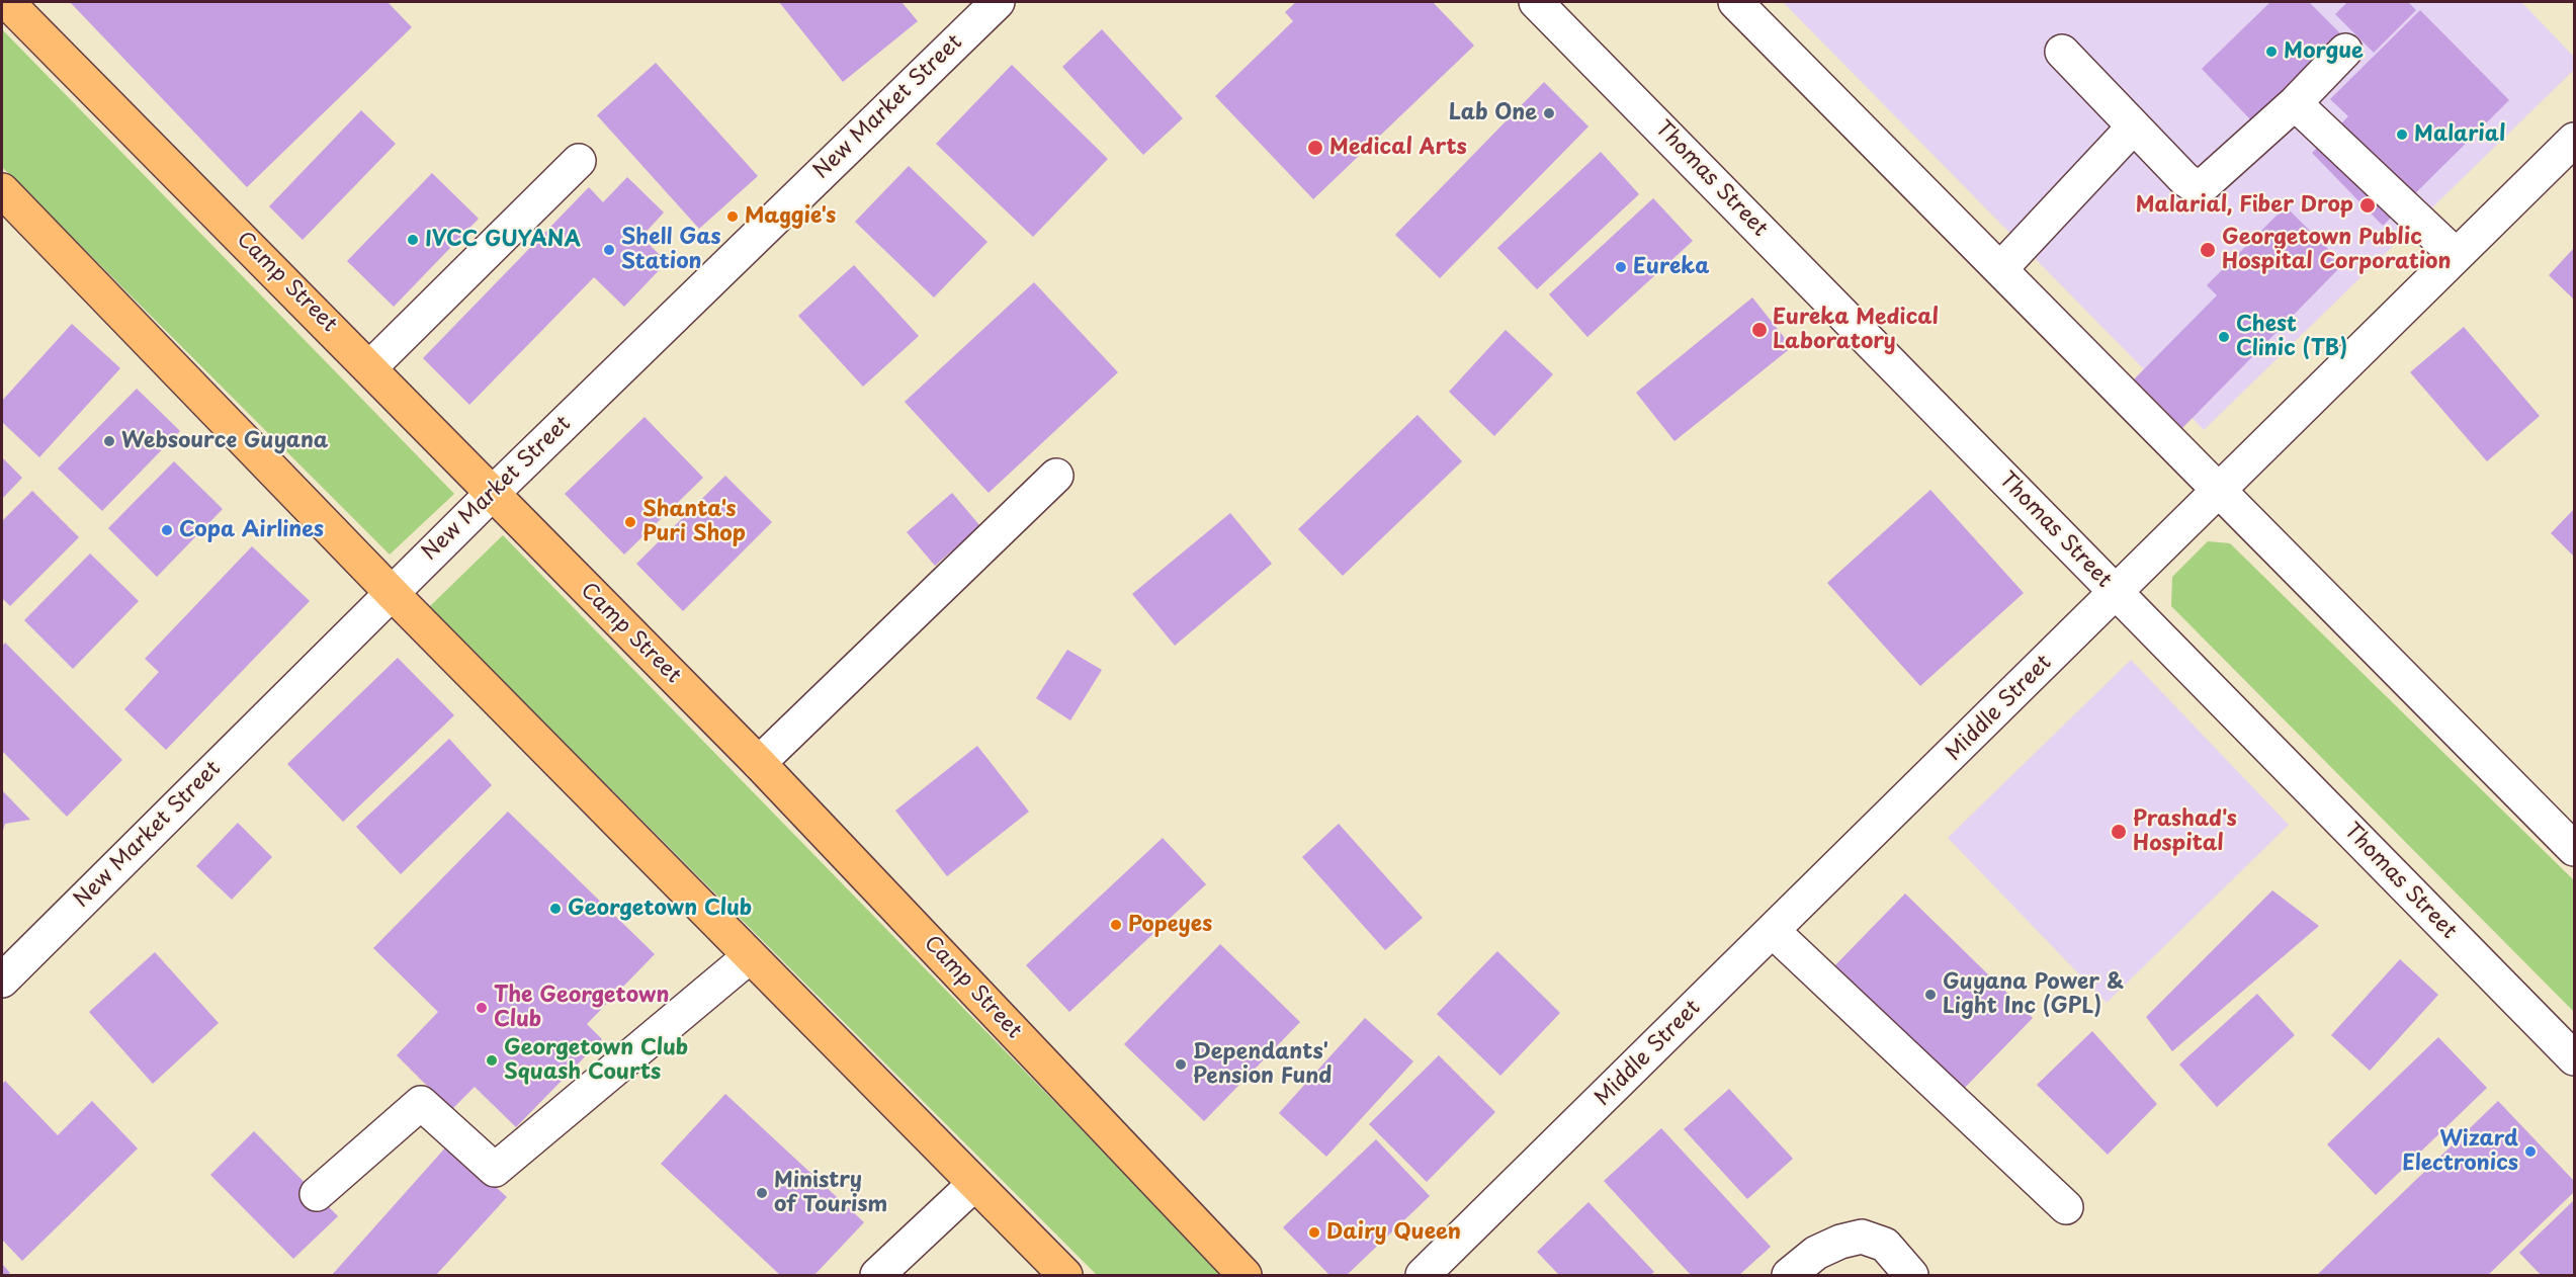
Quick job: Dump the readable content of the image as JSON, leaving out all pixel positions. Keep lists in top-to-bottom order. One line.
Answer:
{"streets":{"main road":["Camp Street"],"street":["New Market Street","Thomas Street","Middle Street"]},"crossings":[["New Market Street","Camp Street"],["Thomas Street","Middle Street"]],"places":["Morgue","Lab One","Malarial","Medical Arts","Malarial, Fiber Drop","Maggie's","IVCC GUYANA","Shell Gas Station","Georgetown Public Hospital Corporation","Eureka","Eureka Medical Laboratory","Chest Clinic (TB)","Websource Guyana","Shanta's Puri Shop","Copa Airlines","Prashad's Hospital","Georgetown Club","Popeyes","Guyana Power & Light Inc (GPL)","The Georgetown Club","Georgetown Club Squash Courts","Dependants' Pension Fund","Wizard Electronics","Ministry of Tourism","Dairy Queen"]}
